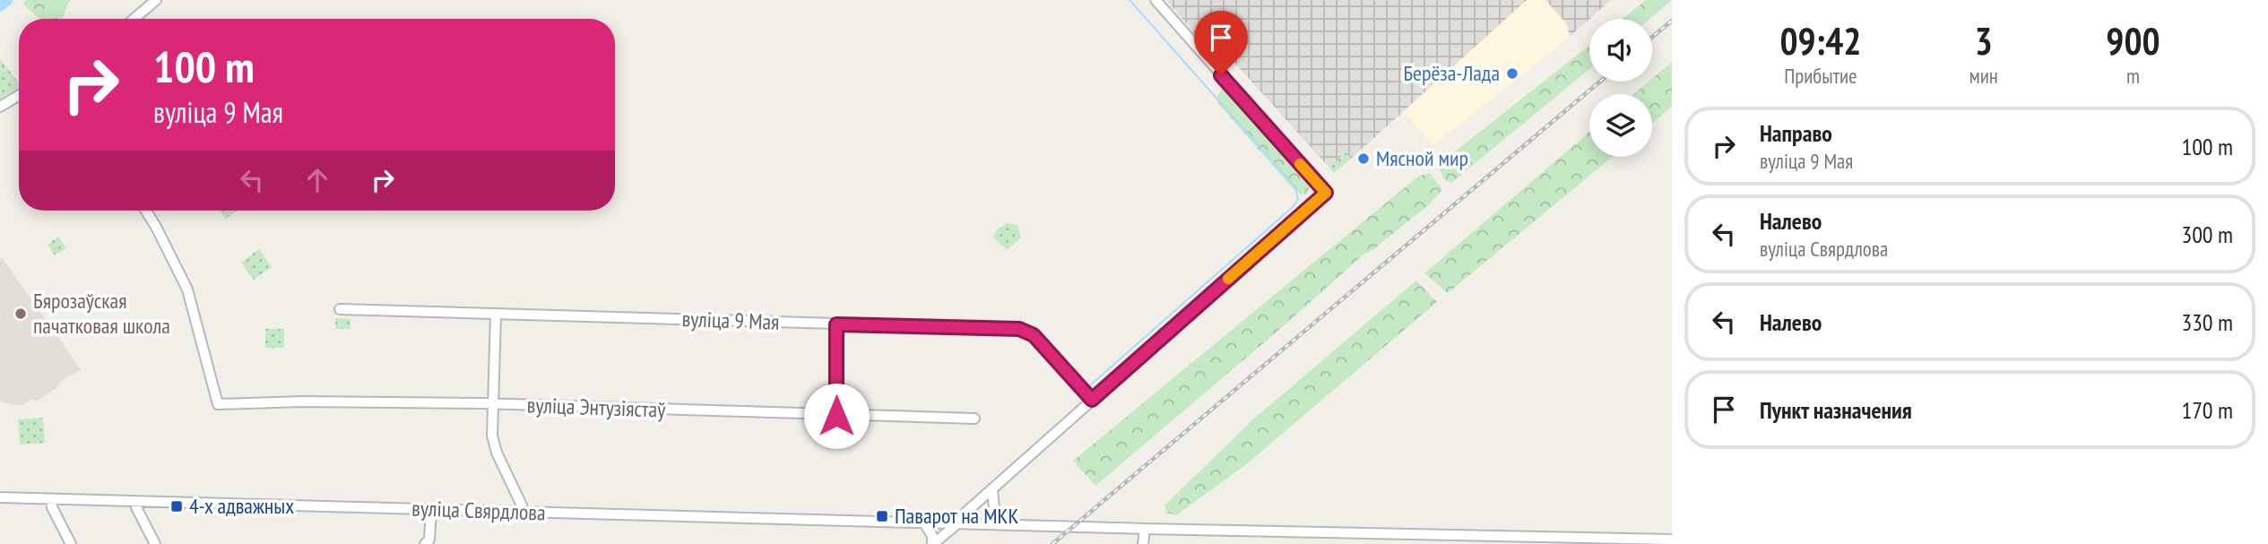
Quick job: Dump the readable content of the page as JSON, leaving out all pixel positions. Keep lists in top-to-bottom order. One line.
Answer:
{"streets":{"street":["вуліца 9 Мая","вуліца Энтузіястаў","вуліца Свярдлова"]},"places":{"other":["Берёза-Лада","Мясной мир","Бярозаўская пачатковая школа"],"transit":["4-х адважных","Паварот на МКК"]},"page":{"eta":["09:42","Прибытие","3","мин","900","m"],"turn":["100 m","вуліца 9 Мая"],"list":[{"name":"Направо","note":"вуліца 9 Мая","value":"100 m"},{"name":"Налево","note":"вуліца Свярдлова","value":"300 m"},{"name":"Налево","value":"330 m"},{"name":"Пункт назначения","value":"170 m"}]}}
